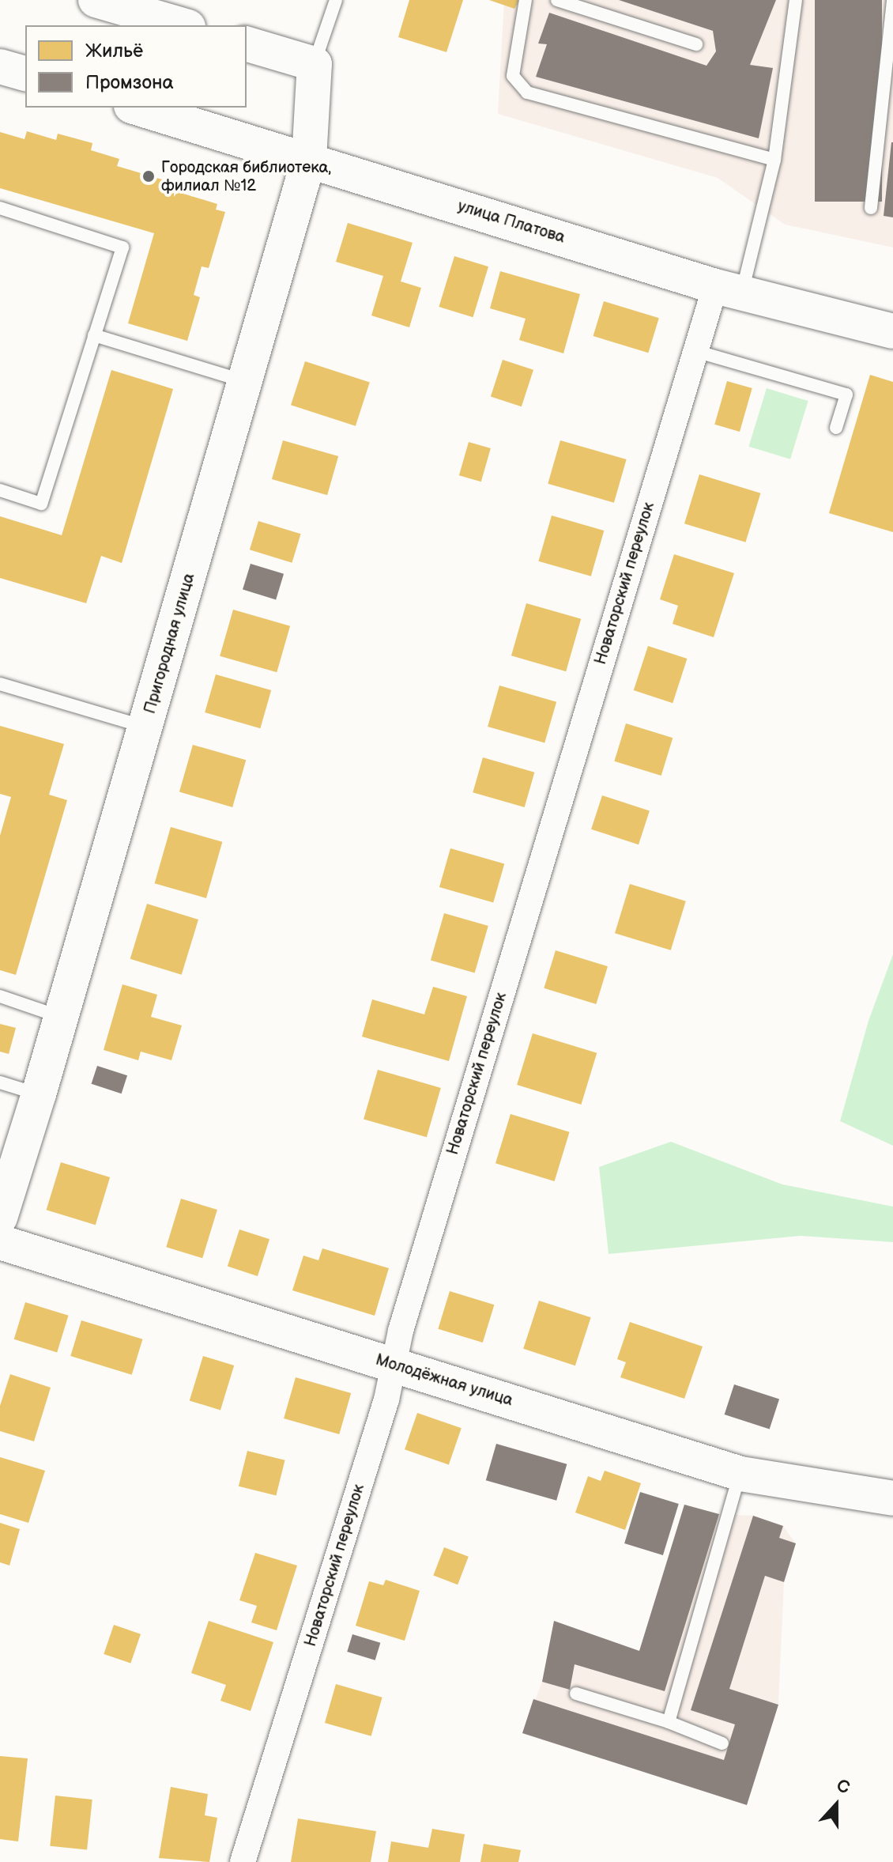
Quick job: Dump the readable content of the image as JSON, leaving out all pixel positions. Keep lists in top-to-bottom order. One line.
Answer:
{"streets":{"street":["улица Платова","Новаторский переулок","Пригородная улица","Молодёжная улица"]},"crossings":[["улица Платова","Новаторский переулок"],["улица Платова","Пригородная улица"],["Новаторский переулок","Молодёжная улица"]],"places":["Городская библиотека, филиал №12"],"legend":["Жильё","Промзона"],"north":"top"}
